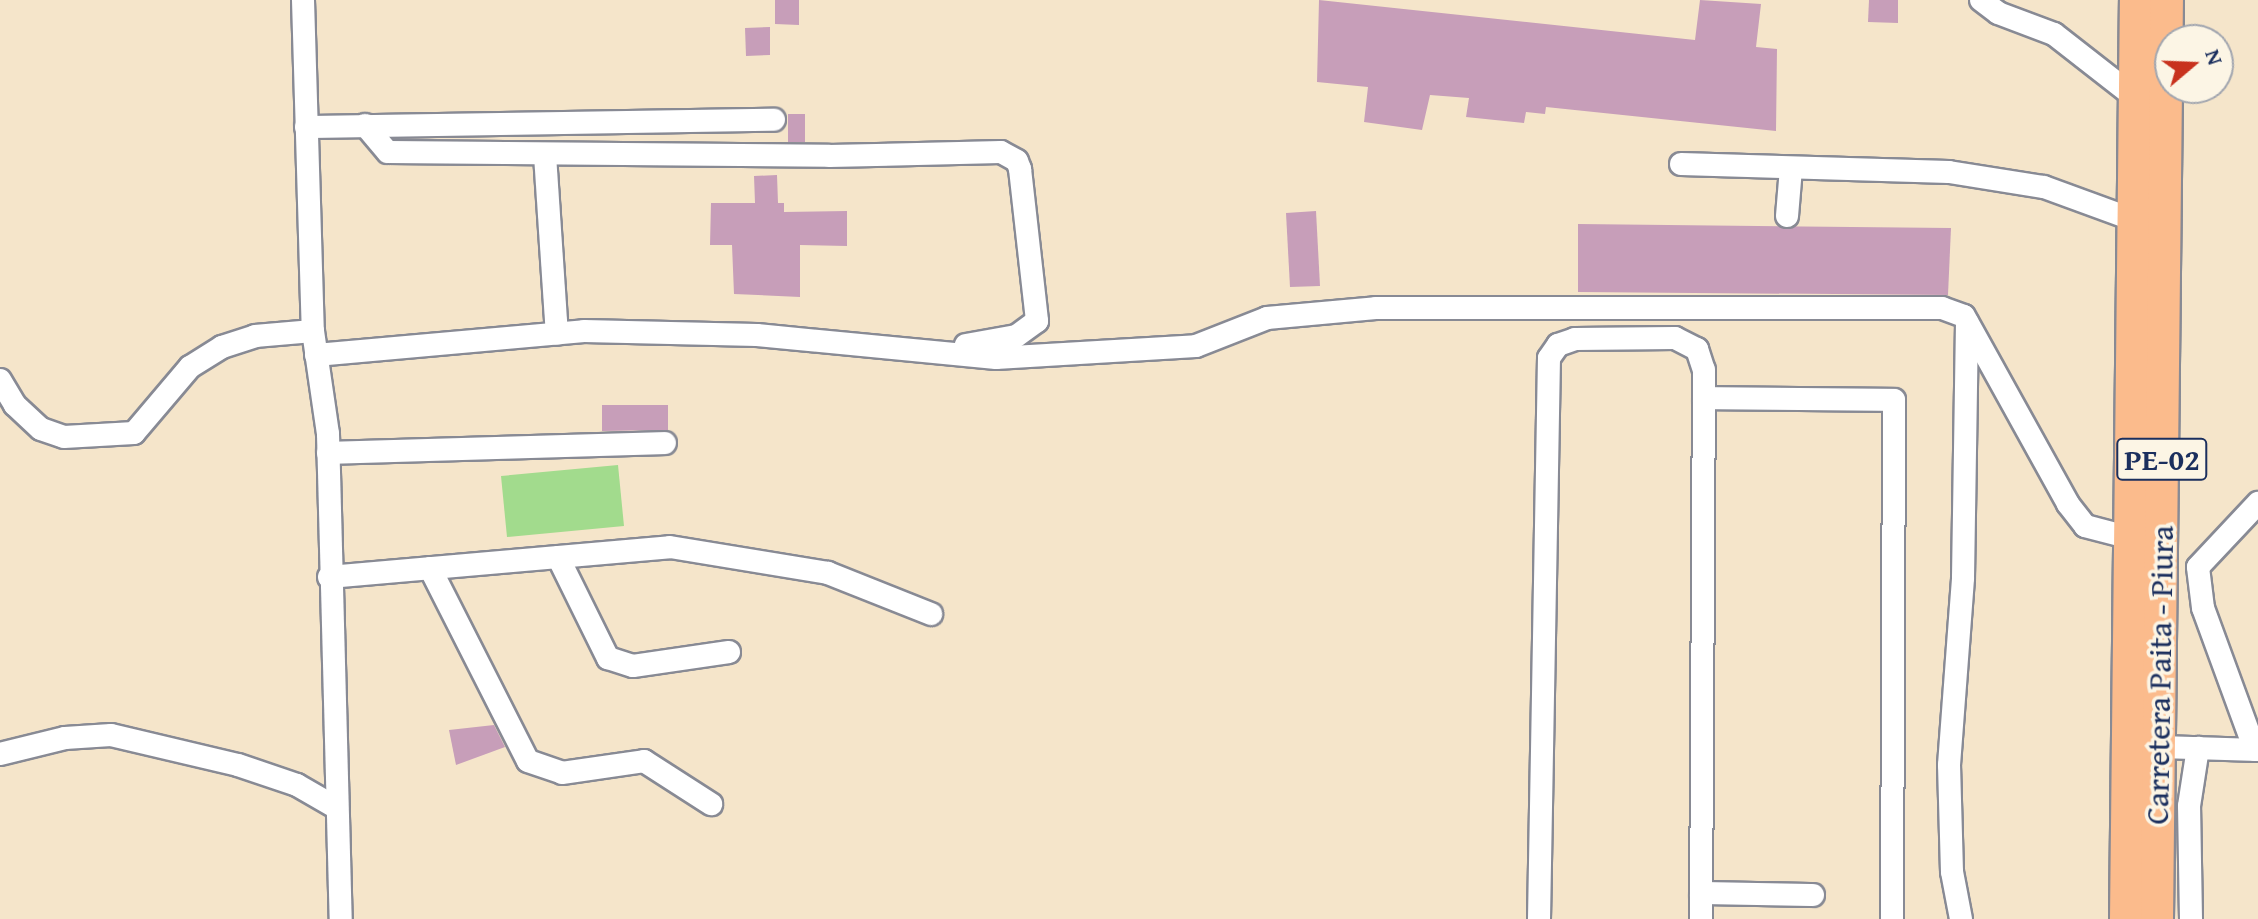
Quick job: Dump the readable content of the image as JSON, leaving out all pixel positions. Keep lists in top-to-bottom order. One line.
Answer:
{"streets":{"highway":["PE-02","Carretera Paita - Piura"]},"north":"right"}
